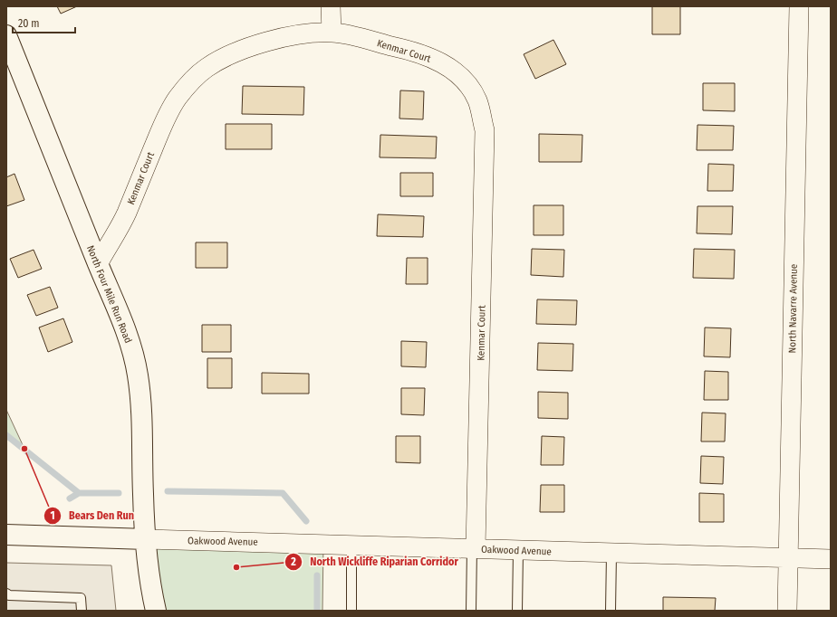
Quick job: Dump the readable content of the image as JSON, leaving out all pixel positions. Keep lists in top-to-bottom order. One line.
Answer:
{"streets":{"street":["Kenmar Court","North Four Mile Run Road","North Navarre Avenue","Oakwood Avenue"]},"crossings":[["Kenmar Court","North Four Mile Run Road"],["Kenmar Court","Oakwood Avenue"],["North Four Mile Run Road","Oakwood Avenue"],["North Navarre Avenue","Oakwood Avenue"]],"places":["Bears Den Run","North Wickliffe Riparian Corridor"],"scale_bar":"20 m"}
